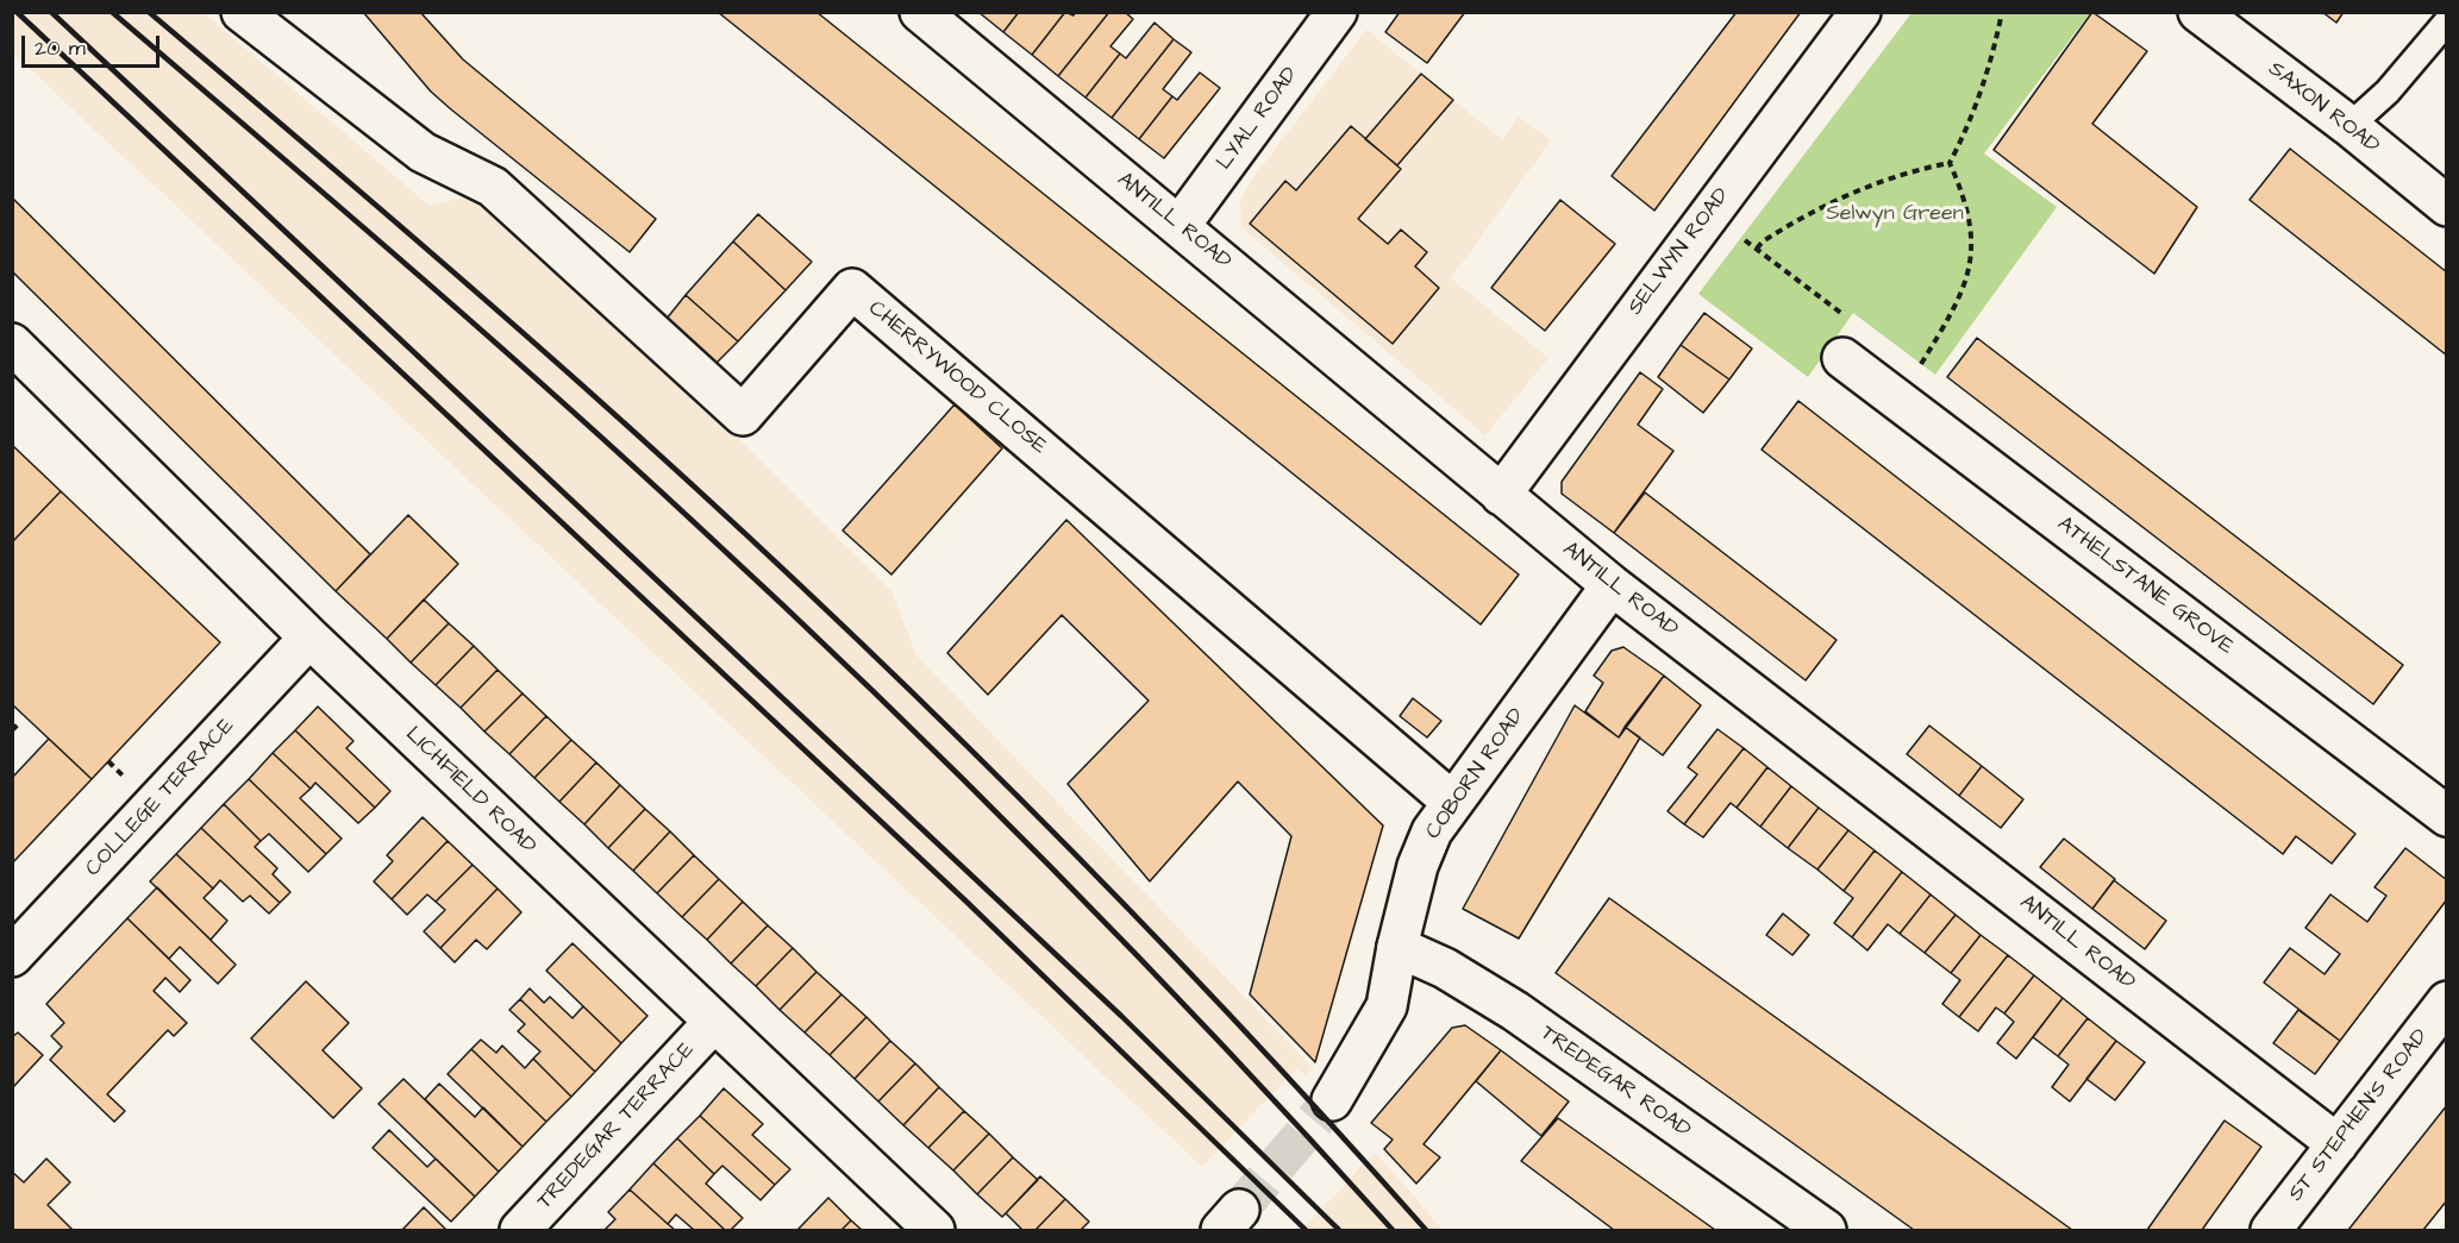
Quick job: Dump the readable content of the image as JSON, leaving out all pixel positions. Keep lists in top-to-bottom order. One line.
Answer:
{"streets":{"street":["SAXON ROAD","LYAL ROAD","ANTILL ROAD","SELWYN ROAD","CHERRYWOOD CLOSE","ATHELSTANE GROVE","COBORN ROAD","LICHFIELD ROAD","COLLEGE TERRACE","TREDEGAR ROAD","ST STEPHEN'S ROAD","TREDEGAR TERRACE"]},"crossings":[["LYAL ROAD","ANTILL ROAD"],["ANTILL ROAD","SELWYN ROAD"],["ANTILL ROAD","COBORN ROAD"],["ANTILL ROAD","ST STEPHEN'S ROAD"],["CHERRYWOOD CLOSE","COBORN ROAD"],["COBORN ROAD","TREDEGAR ROAD"],["LICHFIELD ROAD","COLLEGE TERRACE"],["LICHFIELD ROAD","TREDEGAR TERRACE"]],"parks":["Selwyn Green"],"scale_bar":"20 m"}
